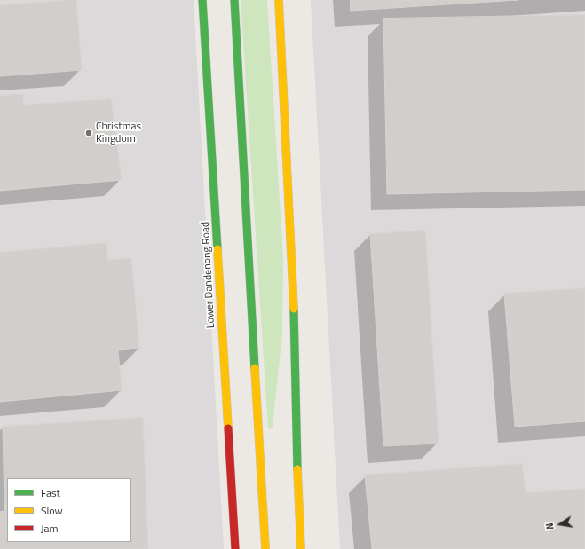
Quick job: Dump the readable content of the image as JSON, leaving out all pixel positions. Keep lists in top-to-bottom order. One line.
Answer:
{"streets":{"main road":["Lower Dandenong Road"]},"places":["Christmas Kingdom"],"legend":["Fast","Slow","Jam"],"north":"left"}
